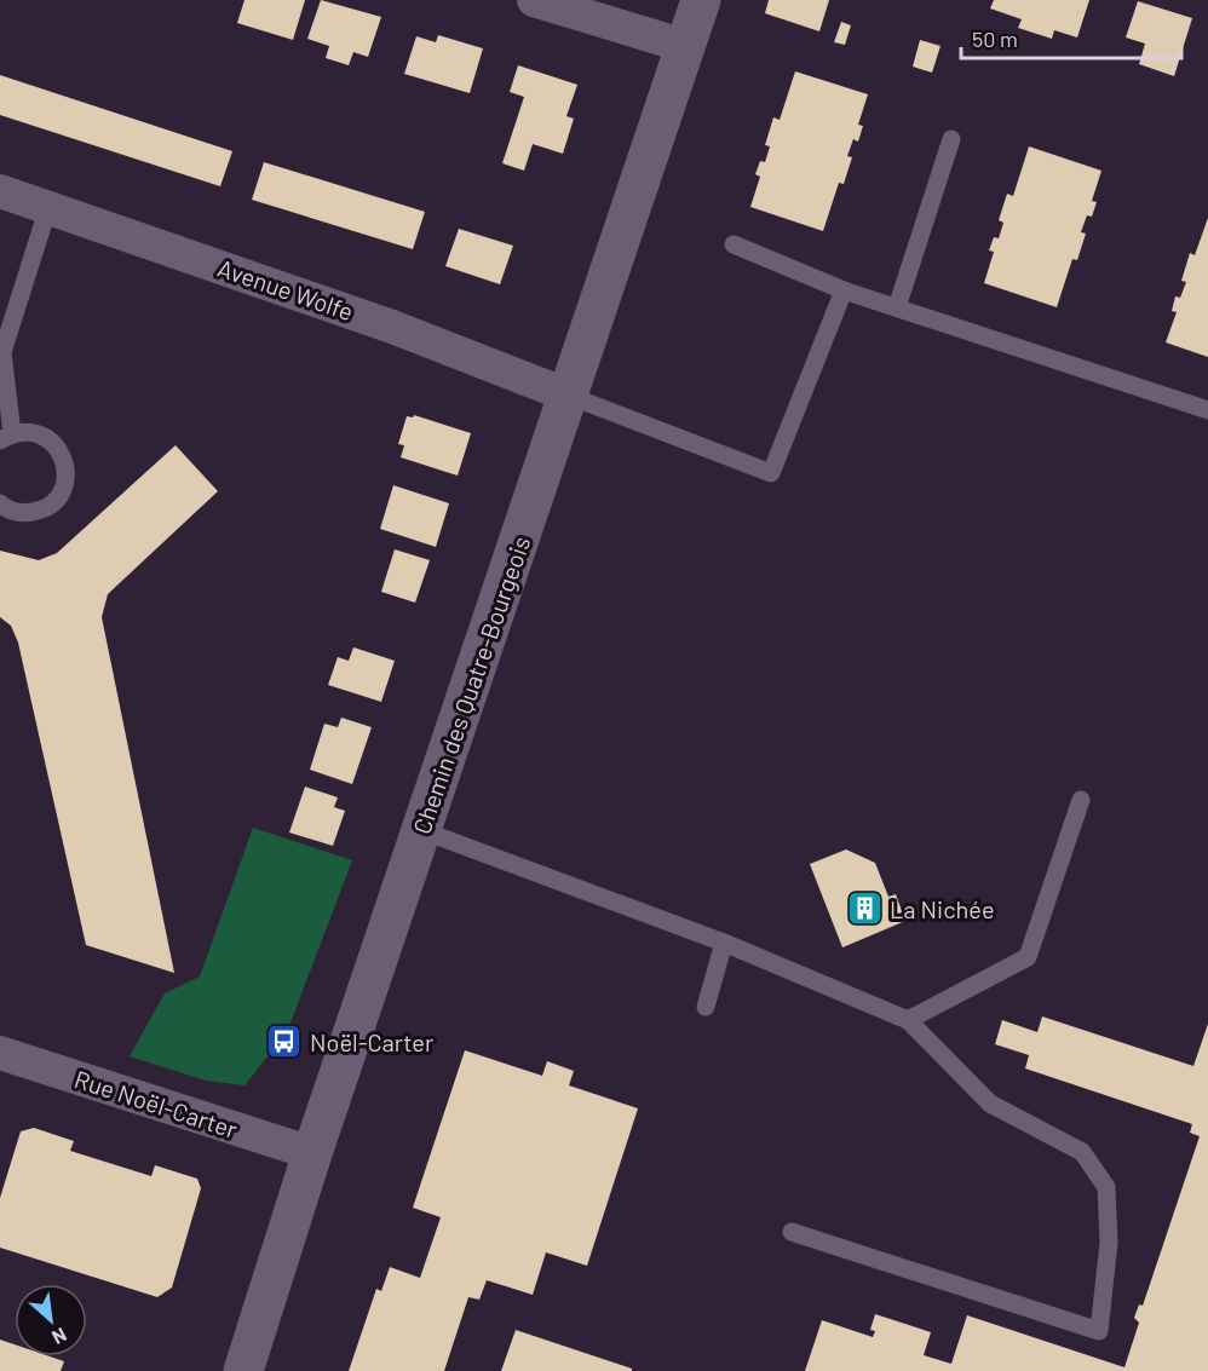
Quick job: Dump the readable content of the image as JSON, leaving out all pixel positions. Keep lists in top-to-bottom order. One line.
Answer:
{"streets":{"main road":["Chemin des Quatre-Bourgeois"],"street":["Avenue Wolfe","Rue Noël-Carter"]},"crossings":[["Avenue Wolfe","Chemin des Quatre-Bourgeois"],["Chemin des Quatre-Bourgeois","Rue Noël-Carter"]],"places":{"building":["La Nichée"],"bus stop":["Noël-Carter"]},"scale_bar":"50 m","north":"bottom right"}
